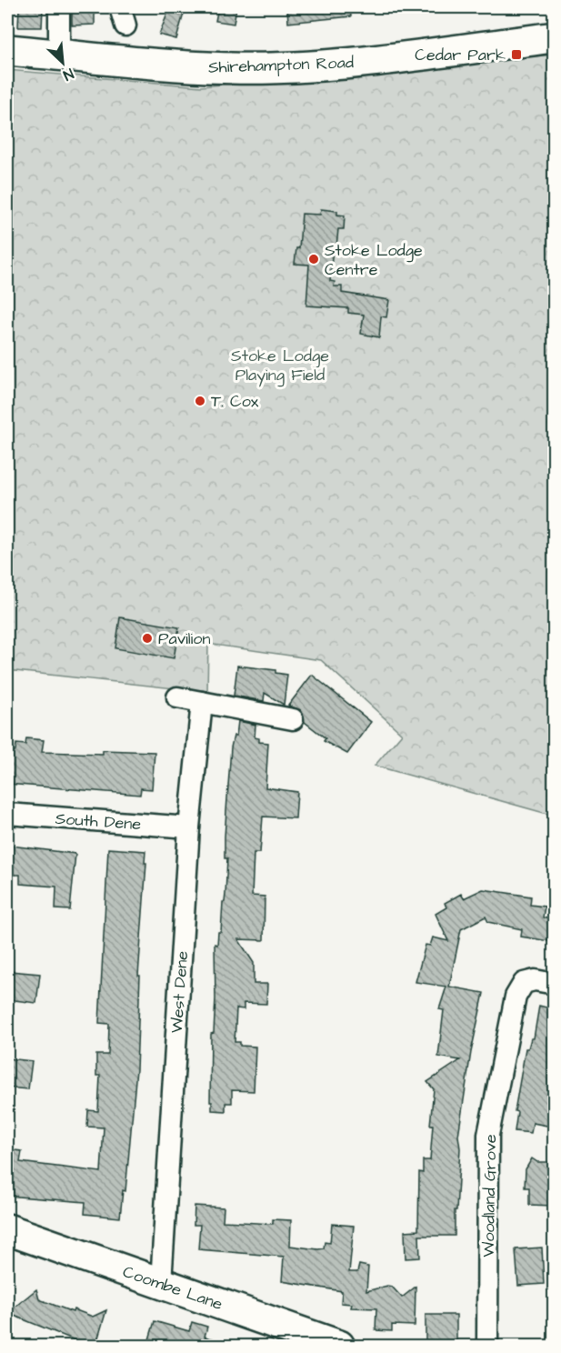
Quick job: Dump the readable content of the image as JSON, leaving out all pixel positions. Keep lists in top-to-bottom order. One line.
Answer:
{"streets":{"main road":["Shirehampton Road","Coombe Lane"],"street":["South Dene","West Dene","Woodland Grove"]},"crossings":[["South Dene","West Dene"],["West Dene","Coombe Lane"]],"parks":["Stoke Lodge Playing Field"],"places":{"transit":["Cedar Park"],"other":["Stoke Lodge Centre","T. Cox","Pavilion"]},"north":"bottom right"}
